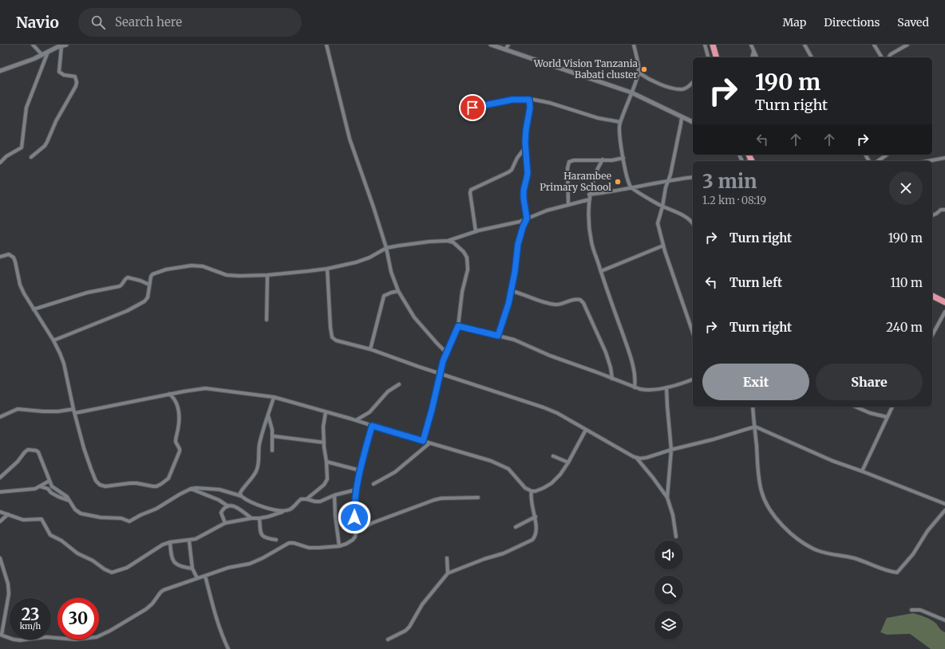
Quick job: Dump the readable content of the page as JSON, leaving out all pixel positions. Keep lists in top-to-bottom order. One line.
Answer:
{"places":["World Vision Tanzania Babati cluster","Harambee Primary School"],"page":{"header":"Navio","search":"Search here","nav":["Map","Directions","Saved"],"turn":["190 m","Turn right"],"heading":["3 min","1.2 km · 08:19"],"list":[{"name":"Turn right","value":"190 m"},{"name":"Turn left","value":"110 m"},{"name":"Turn right","value":"240 m"}],"buttons":["Exit","Share"],"speed":"23 km/h","limit":"30"}}
